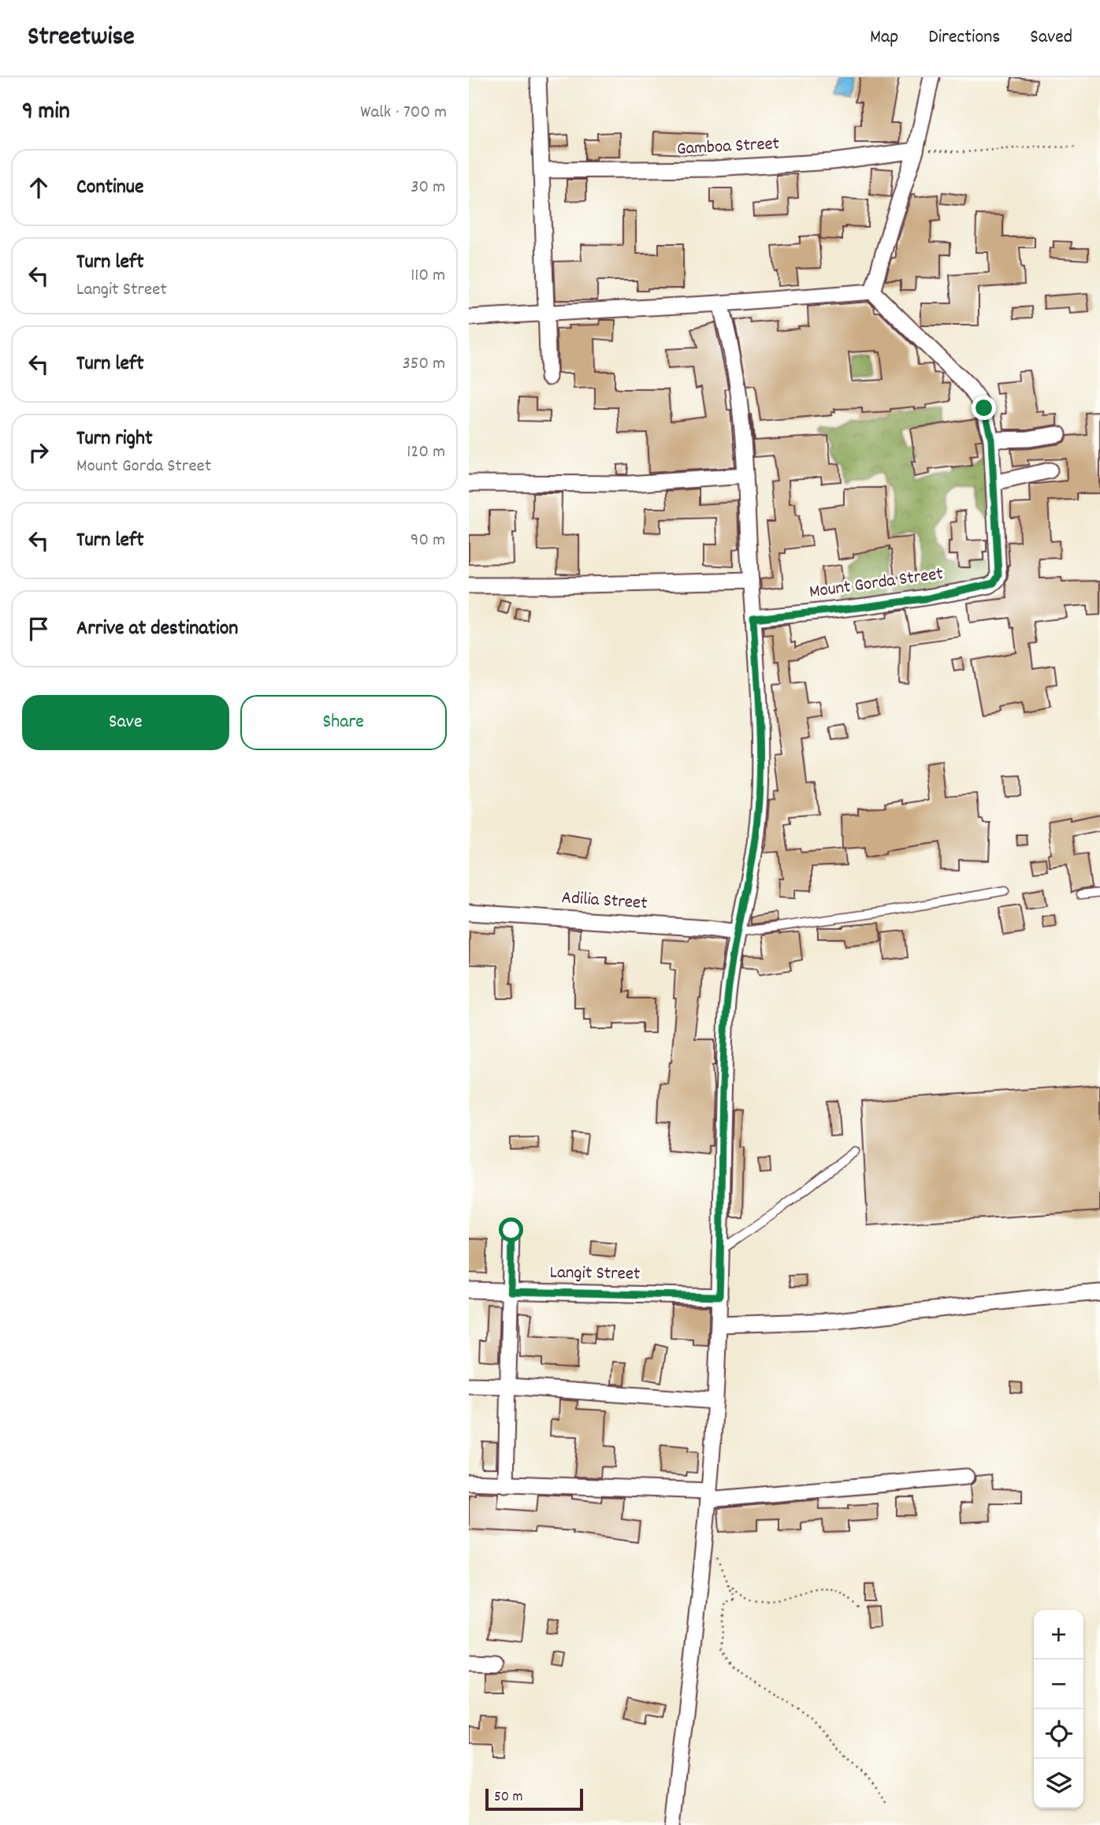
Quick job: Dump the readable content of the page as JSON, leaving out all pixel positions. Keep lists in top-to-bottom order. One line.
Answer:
{"streets":{"street":["Gamboa Street","Mount Gorda Street","Adilia Street","Langit Street"]},"scale_bar":"50 m","page":{"header":"Streetwise","nav":["Map","Directions","Saved"],"heading":["9 min","Walk · 700 m"],"list":[["Continue","30 m"],["Turn left","Langit Street","110 m"],["Turn left","350 m"],["Turn right","Mount Gorda Street","120 m"],["Turn left","90 m"],"Arrive at destination"],"buttons":["Save","Share"],"map_buttons":["+","−"],"scale":"50 m"}}
